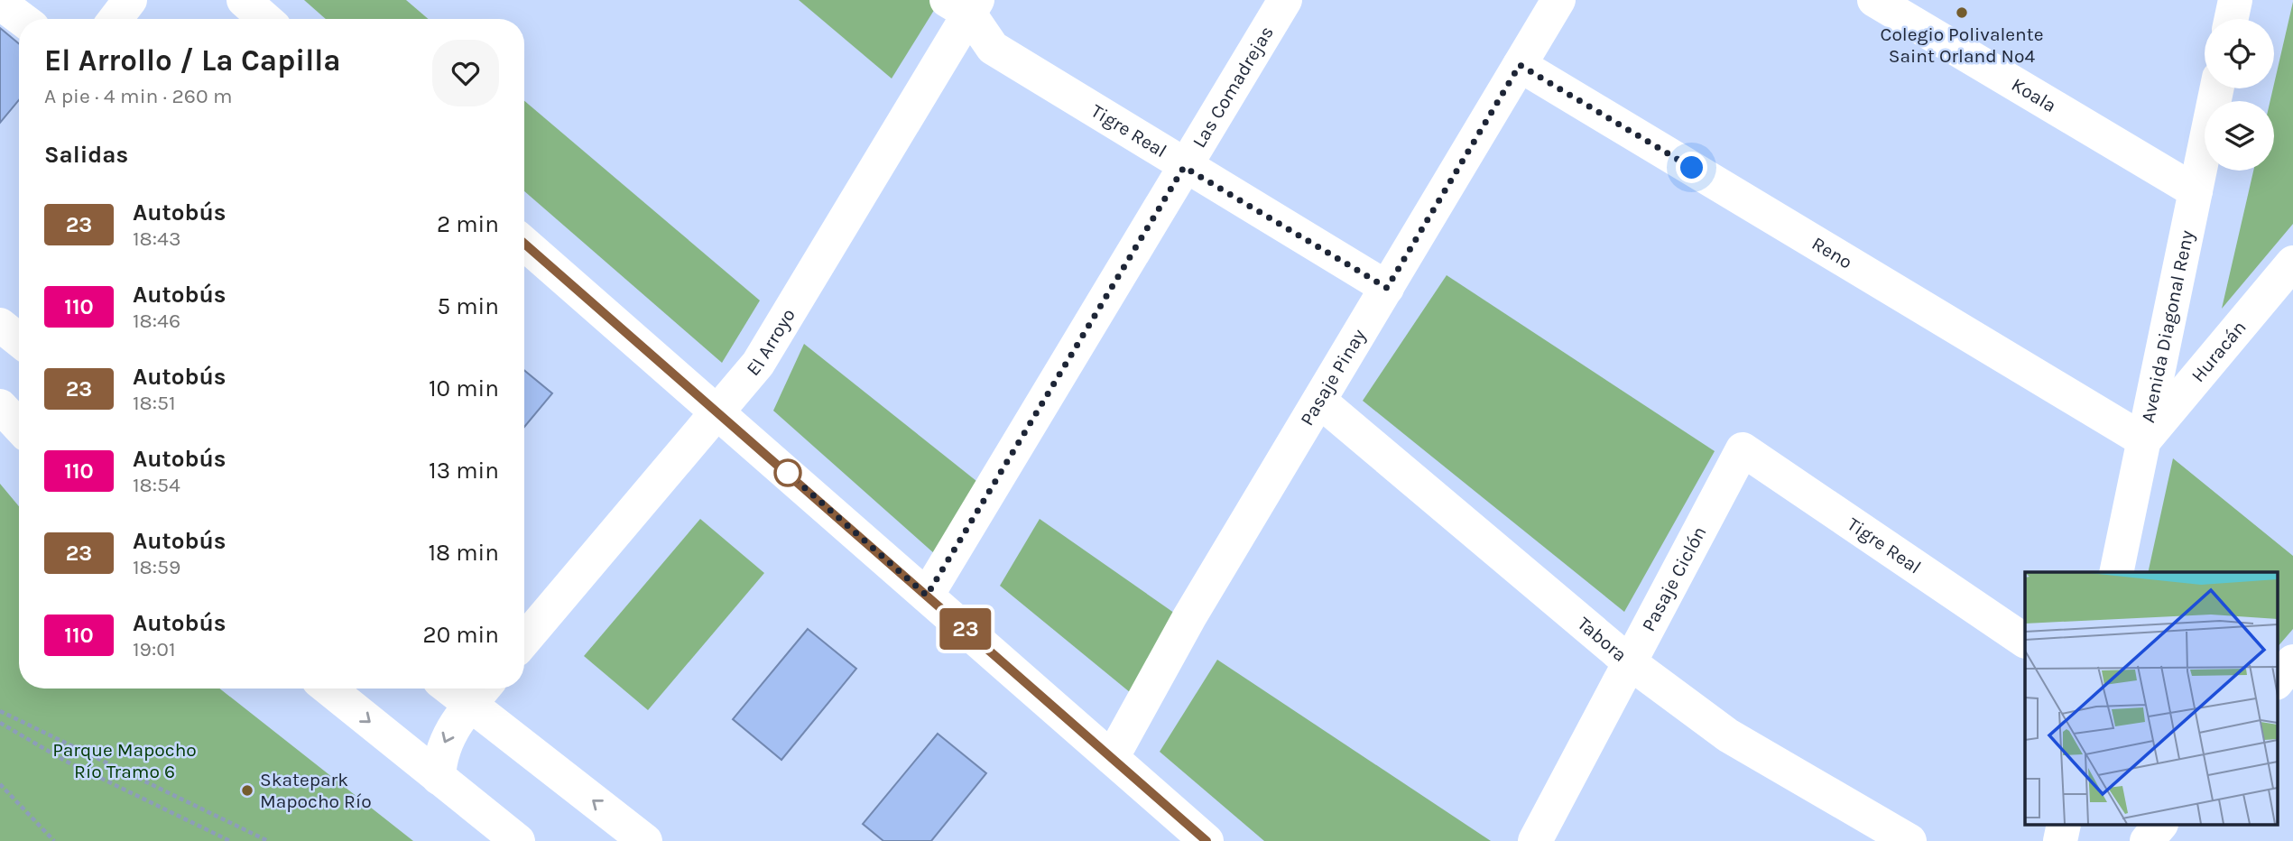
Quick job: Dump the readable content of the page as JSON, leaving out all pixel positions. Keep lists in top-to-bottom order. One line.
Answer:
{"streets":{"street":["Las Comadrejas","Koala","Tigre Real","Reno","Avenida Diagonal Reny","El Arroyo","Huracán","Pasaje Pinay","Pasaje Ciclón","Tabora"]},"crossings":[["Las Comadrejas","Tigre Real"],["Koala","Avenida Diagonal Reny"],["Tigre Real","El Arroyo"],["Tigre Real","Pasaje Pinay"],["Tigre Real","Pasaje Ciclón"],["Reno","Avenida Diagonal Reny"],["Reno","Huracán"],["Reno","Pasaje Pinay"],["Avenida Diagonal Reny","Huracán"],["Pasaje Pinay","Tabora"],["Pasaje Ciclón","Tabora"]],"parks":["Parque Mapocho Río Tramo 6"],"places":["Colegio Polivalente Saint Orland Nº4","Skatepark Mapocho Río"],"lines":["bus line 23"],"page":{"on_map":"23","heading":[["El Arrollo / La Capilla","A pie · 4 min · 260 m"],"Salidas"],"list":[{"mark":"23","name":"Autobús","note":"18:43","value":"2 min"},{"mark":"110","name":"Autobús","note":"18:46","value":"5 min"},{"mark":"23","name":"Autobús","note":"18:51","value":"10 min"},{"mark":"110","name":"Autobús","note":"18:54","value":"13 min"},{"mark":"23","name":"Autobús","note":"18:59","value":"18 min"},{"mark":"110","name":"Autobús","note":"19:01","value":"20 min"}]}}
